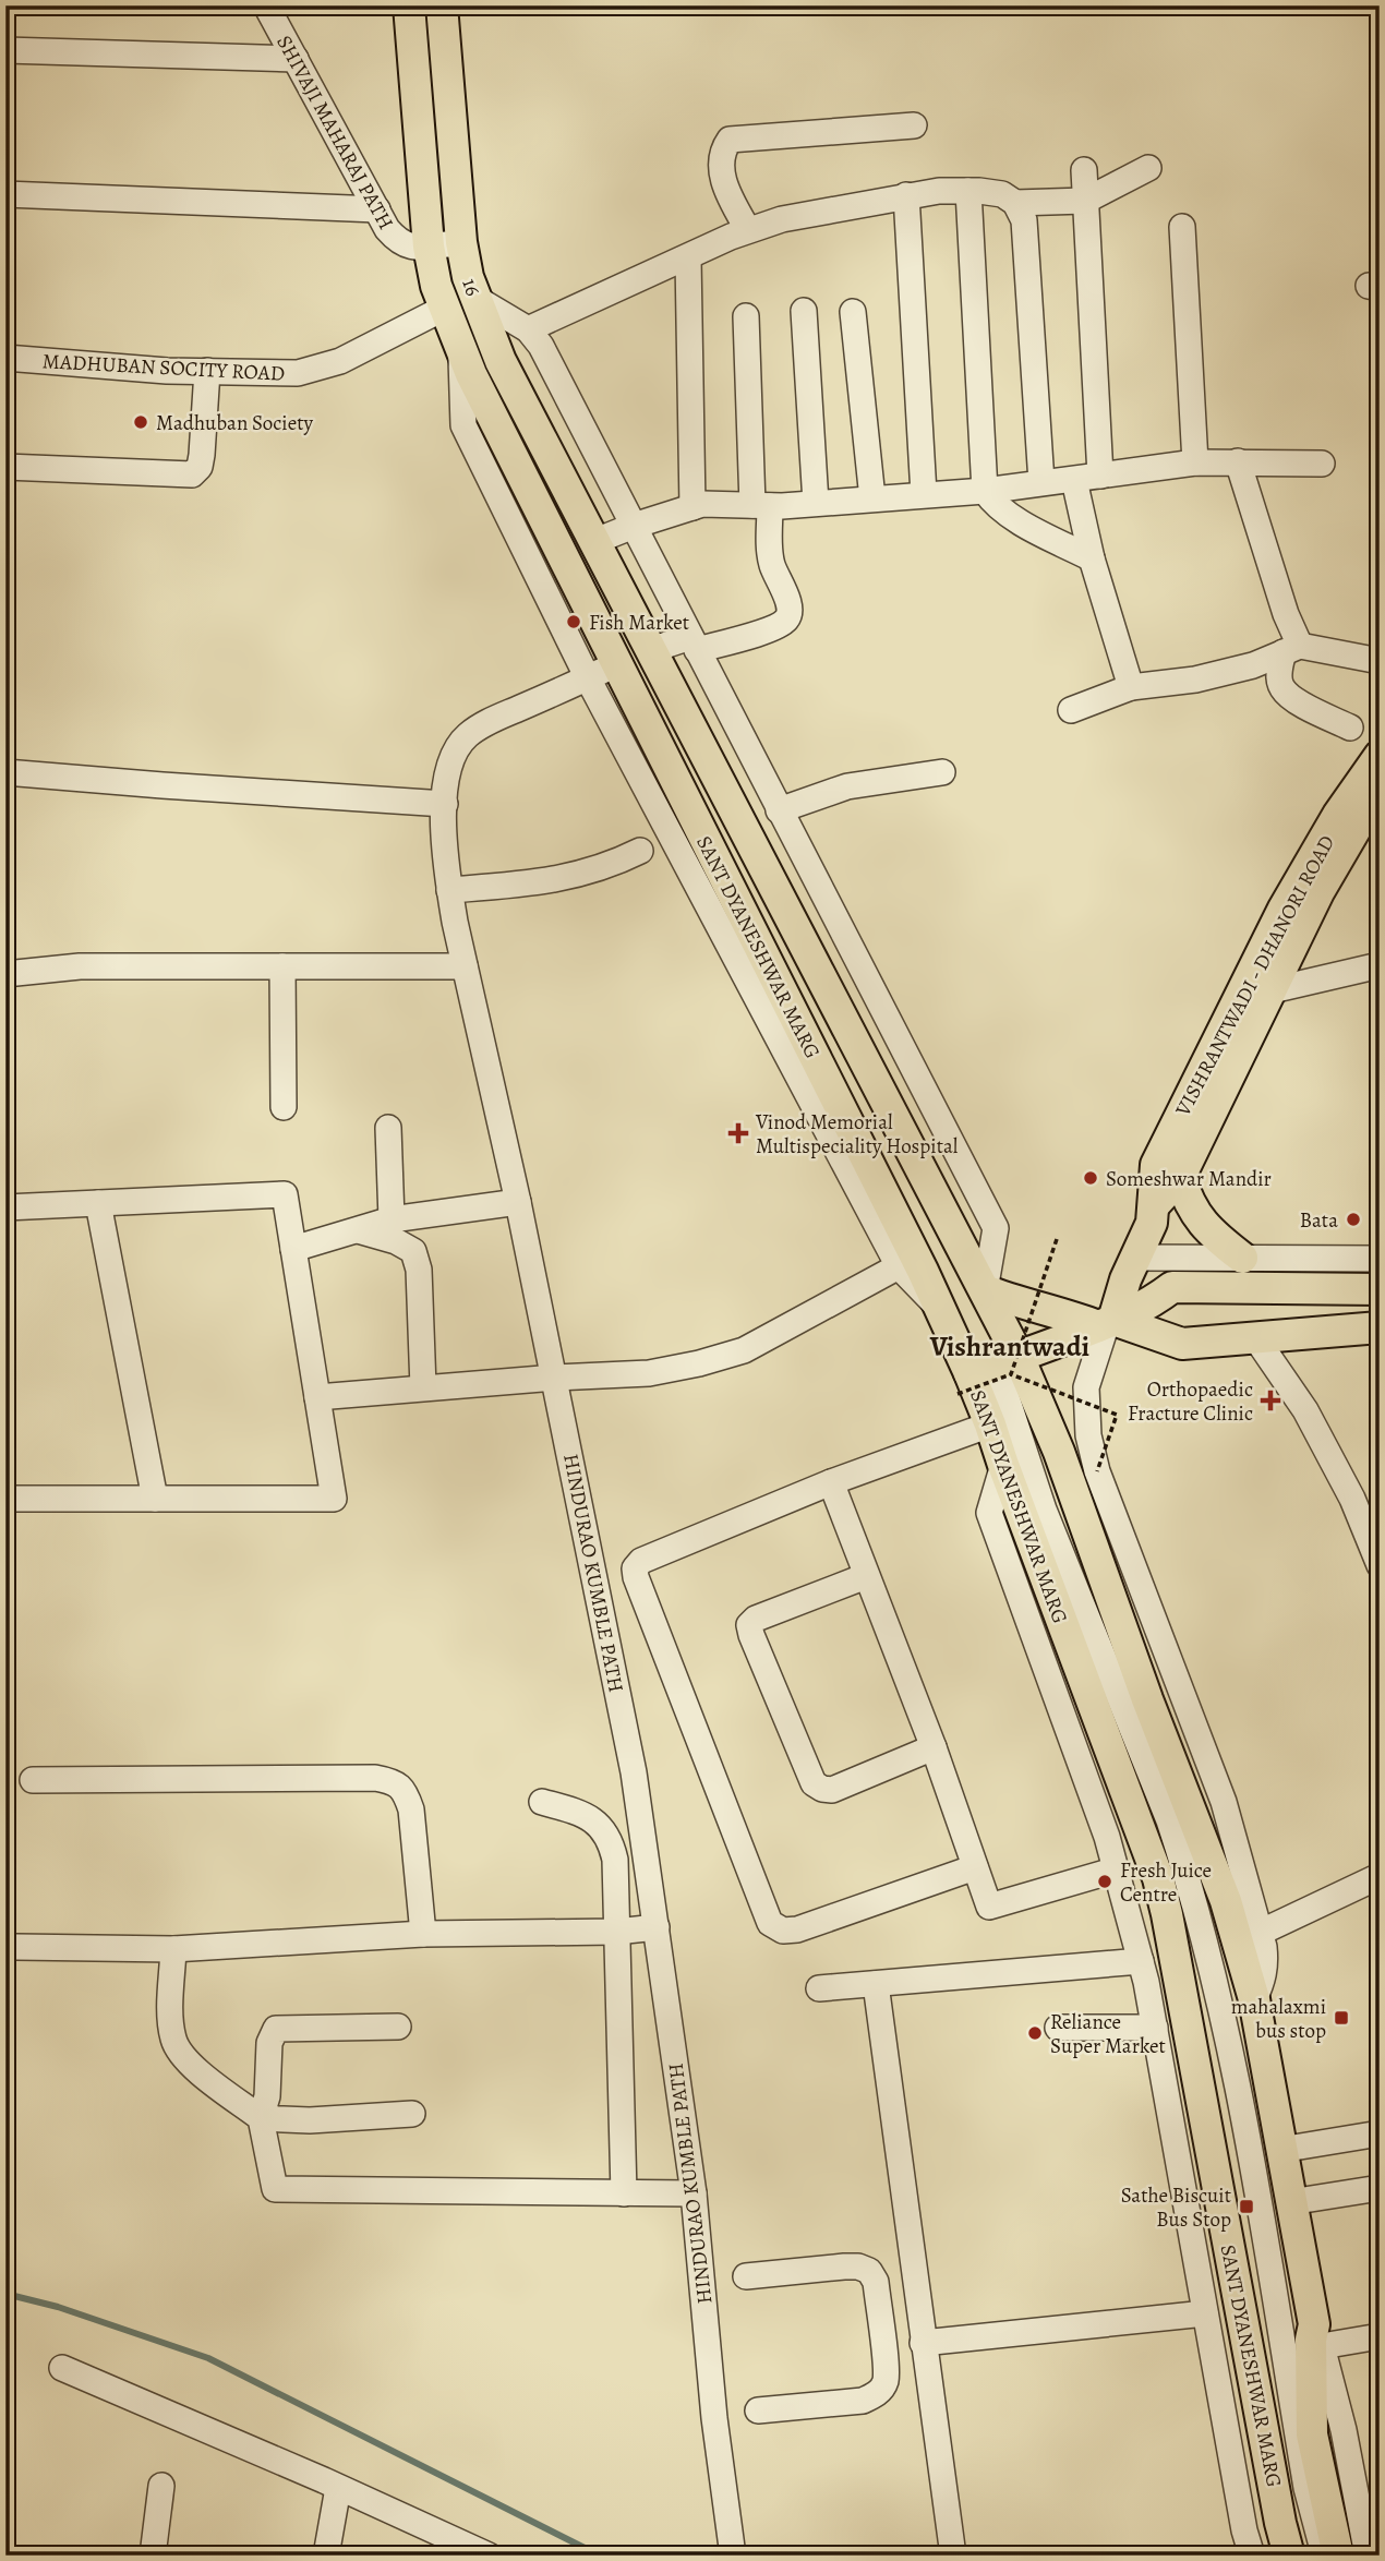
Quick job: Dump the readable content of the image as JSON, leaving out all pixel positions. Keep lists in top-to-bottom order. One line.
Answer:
{"streets":{"main road":["16","SANT DYANESHWAR MARG","VISHRANTWADI - DHANORI ROAD"],"street":["SHIVAJI MAHARAJ PATH","MADHUBAN SOCITY ROAD","HINDURAO KUMBLE PATH"]},"crossings":[["SHIVAJI MAHARAJ PATH","16"],["SHIVAJI MAHARAJ PATH","SANT DYANESHWAR MARG"],["16","SANT DYANESHWAR MARG"],["MADHUBAN SOCITY ROAD","SANT DYANESHWAR MARG"],["SANT DYANESHWAR MARG","HINDURAO KUMBLE PATH"]],"districts":["Vishrantwadi"],"places":{"other":["Madhuban Society","Fish Market","Someshwar Mandir","Bata","Fresh Juice Centre","Reliance Super Market"],"health":["Vinod Memorial Multispeciality Hospital","Orthopaedic Fracture Clinic"],"transit":["mahalaxmi bus stop","Sathe Biscuit Bus Stop"]}}
